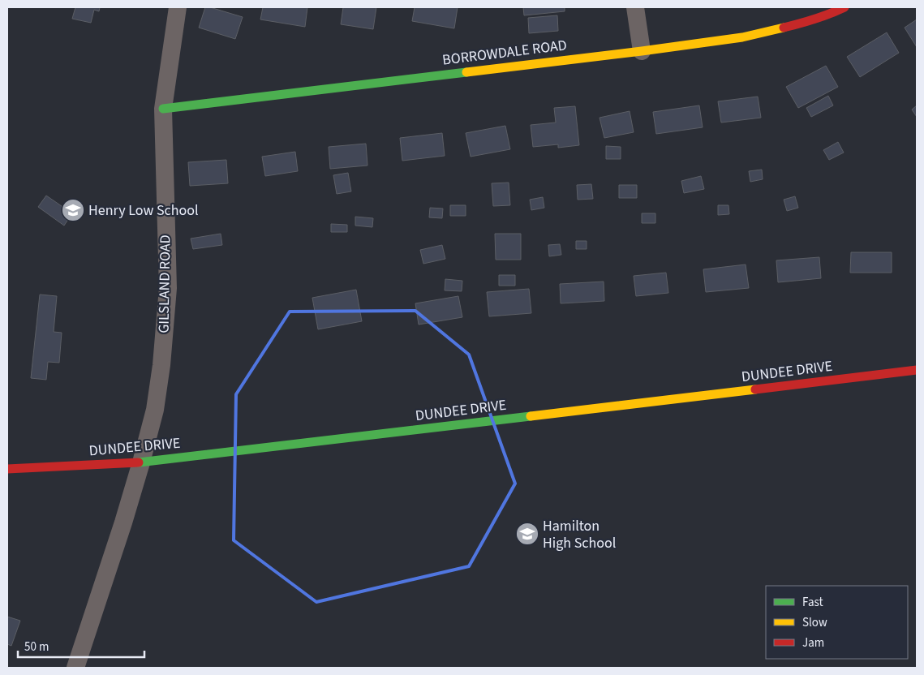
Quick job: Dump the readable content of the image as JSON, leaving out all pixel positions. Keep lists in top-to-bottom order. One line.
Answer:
{"streets":{"street":["BORROWDALE ROAD","GILSLAND ROAD","DUNDEE DRIVE"]},"crossings":[["BORROWDALE ROAD","GILSLAND ROAD"],["GILSLAND ROAD","DUNDEE DRIVE"]],"places":{"school or university":["Henry Low School","Hamilton High School"]},"legend":["Fast","Slow","Jam"],"scale_bar":"50 m"}
